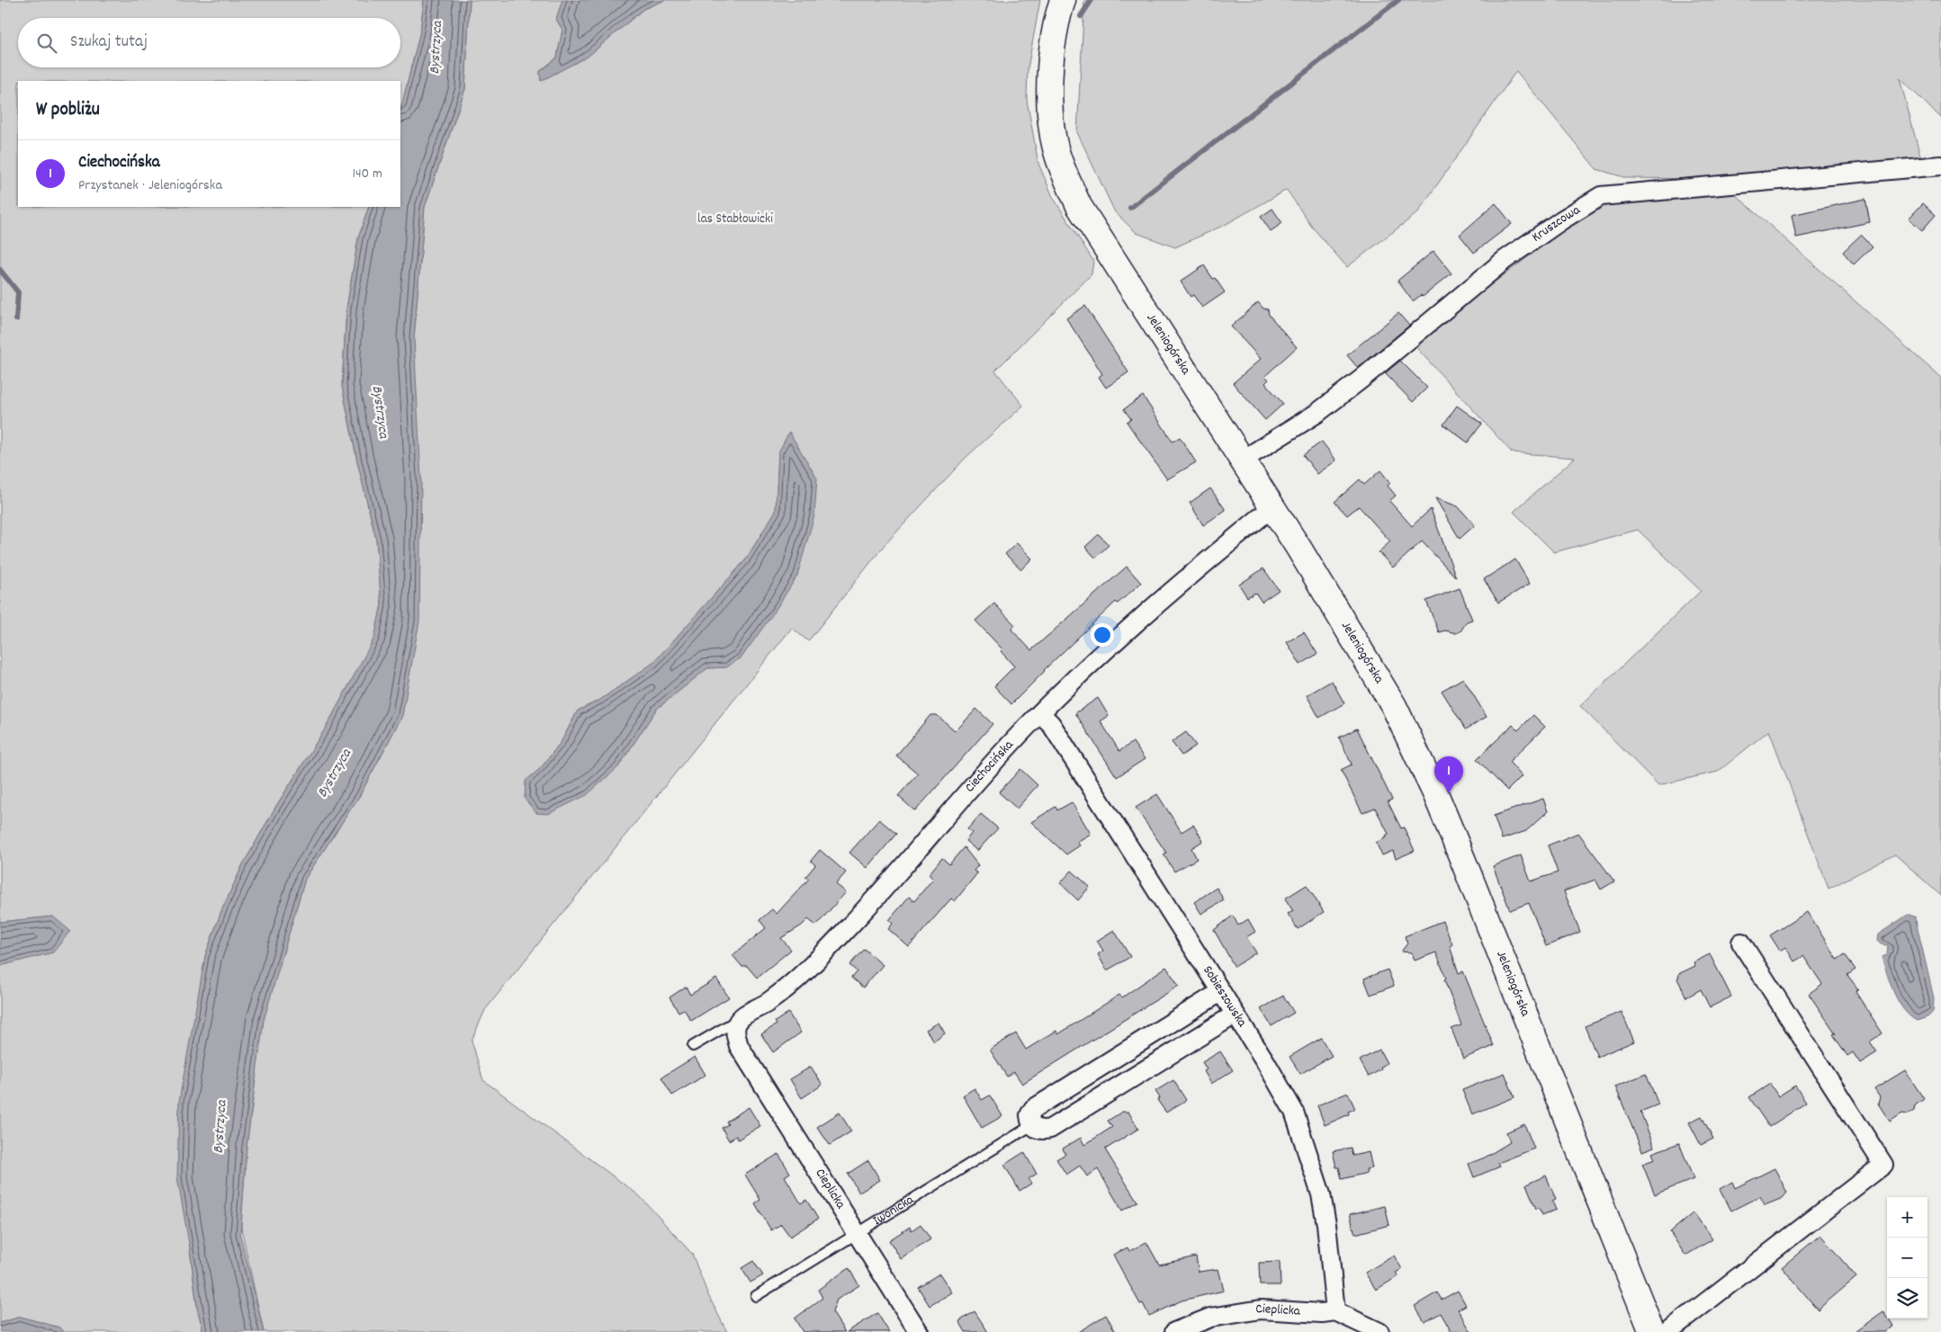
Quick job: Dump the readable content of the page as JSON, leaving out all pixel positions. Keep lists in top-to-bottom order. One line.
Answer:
{"streets":{"street":["Kruszcowa","Jeleniogórska","Ciechocińska","Sobieszowska","Cieplicka"],"lane":["Iwonicka"]},"crossings":[["Kruszcowa","Jeleniogórska"],["Jeleniogórska","Ciechocińska"],["Ciechocińska","Sobieszowska"],["Ciechocińska","Cieplicka"],["Sobieszowska","Cieplicka"],["Cieplicka","Iwonicka"]],"water":["Bystrzyca"],"parks":["las Stabłowicki"],"page":{"search":"Szukaj tutaj","heading":"W pobliżu","list":[{"mark":"1","name":"Ciechocińska","note":"Przystanek · Jeleniogórska","value":"140 m"}],"pins":"1","map_buttons":["+","−"]}}
